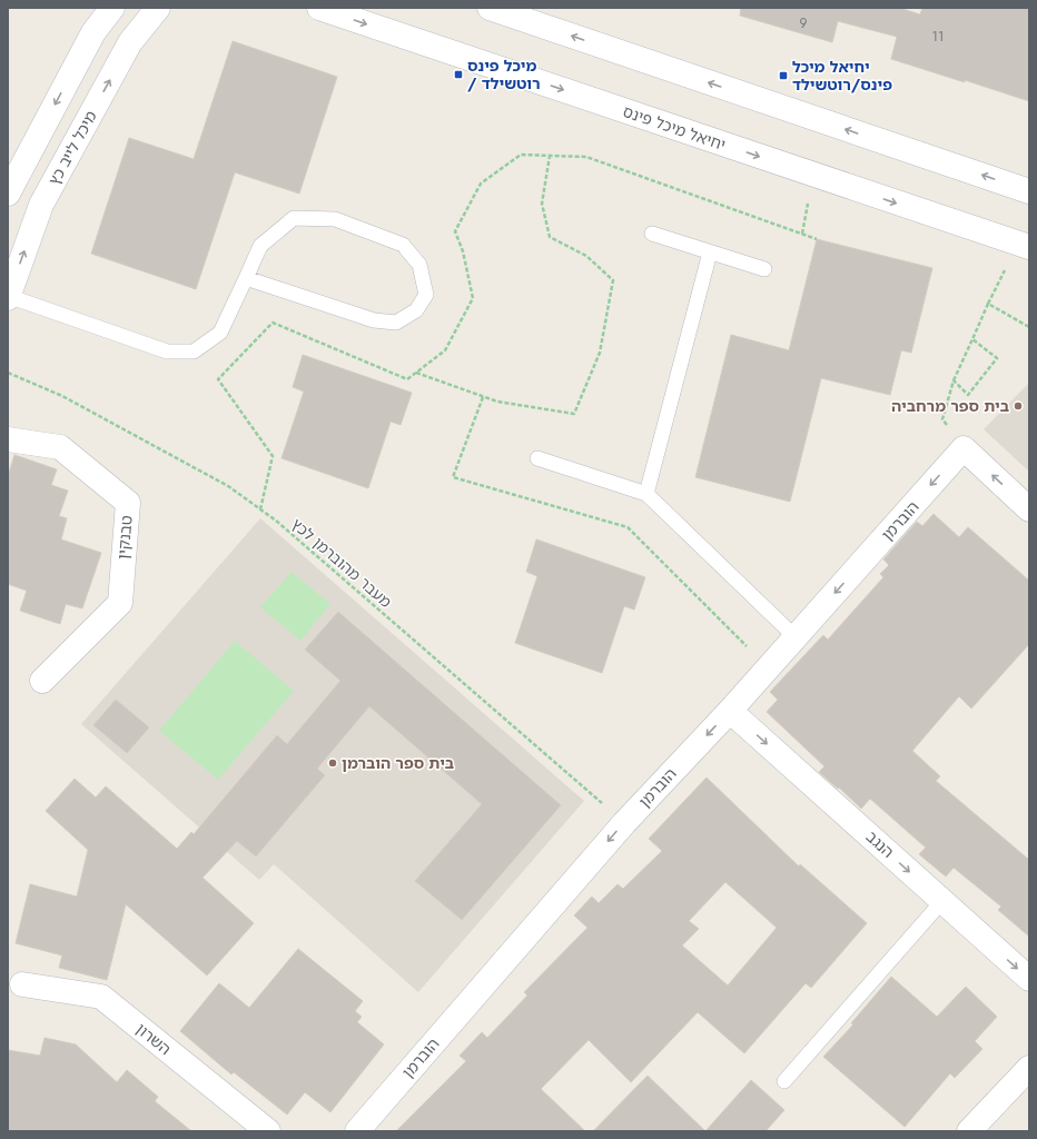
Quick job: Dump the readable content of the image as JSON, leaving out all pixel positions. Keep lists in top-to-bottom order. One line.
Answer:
{"streets":{"street":["יחיאל מיכל פינס","מיכל לייב כץ","הוברמן","טבנקין","הנגב","השרון"],"path":["מעבר מהוברמן לכץ"]},"crossings":[["הוברמן","מעבר מהוברמן לכץ"],["הוברמן","הנגב"]],"one_way":["הוברמן","הנגב"],"places":{"transit":["מיכל פינס / רוטשילד","יחיאל מיכל פינס/רוטשילד"],"other":["בית ספר מרחביה","בית ספר הוברמן"]},"house_numbers":["9","11"]}
